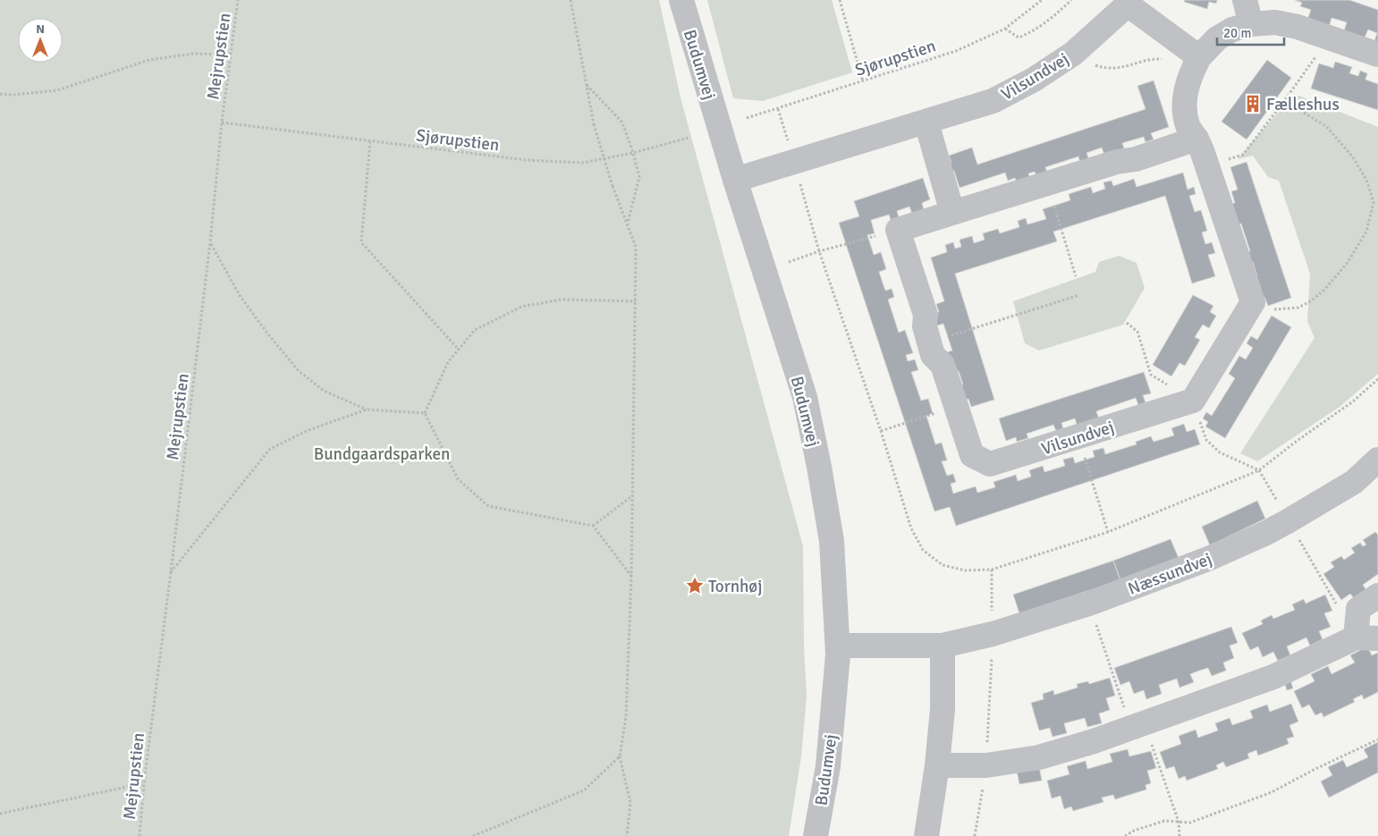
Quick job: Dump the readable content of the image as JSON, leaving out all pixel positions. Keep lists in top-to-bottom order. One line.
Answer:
{"streets":{"street":["Budumvej","Vilsundvej","Næssundvej"],"path":["Mejrupstien","Sjørupstien"]},"crossings":[["Mejrupstien","Sjørupstien"],["Budumvej","Vilsundvej"],["Budumvej","Næssundvej"]],"parks":["Bundgaardsparken"],"places":{"building":["Fælleshus"],"place":["Tornhøj"]},"scale_bar":"20 m","north":"top"}
